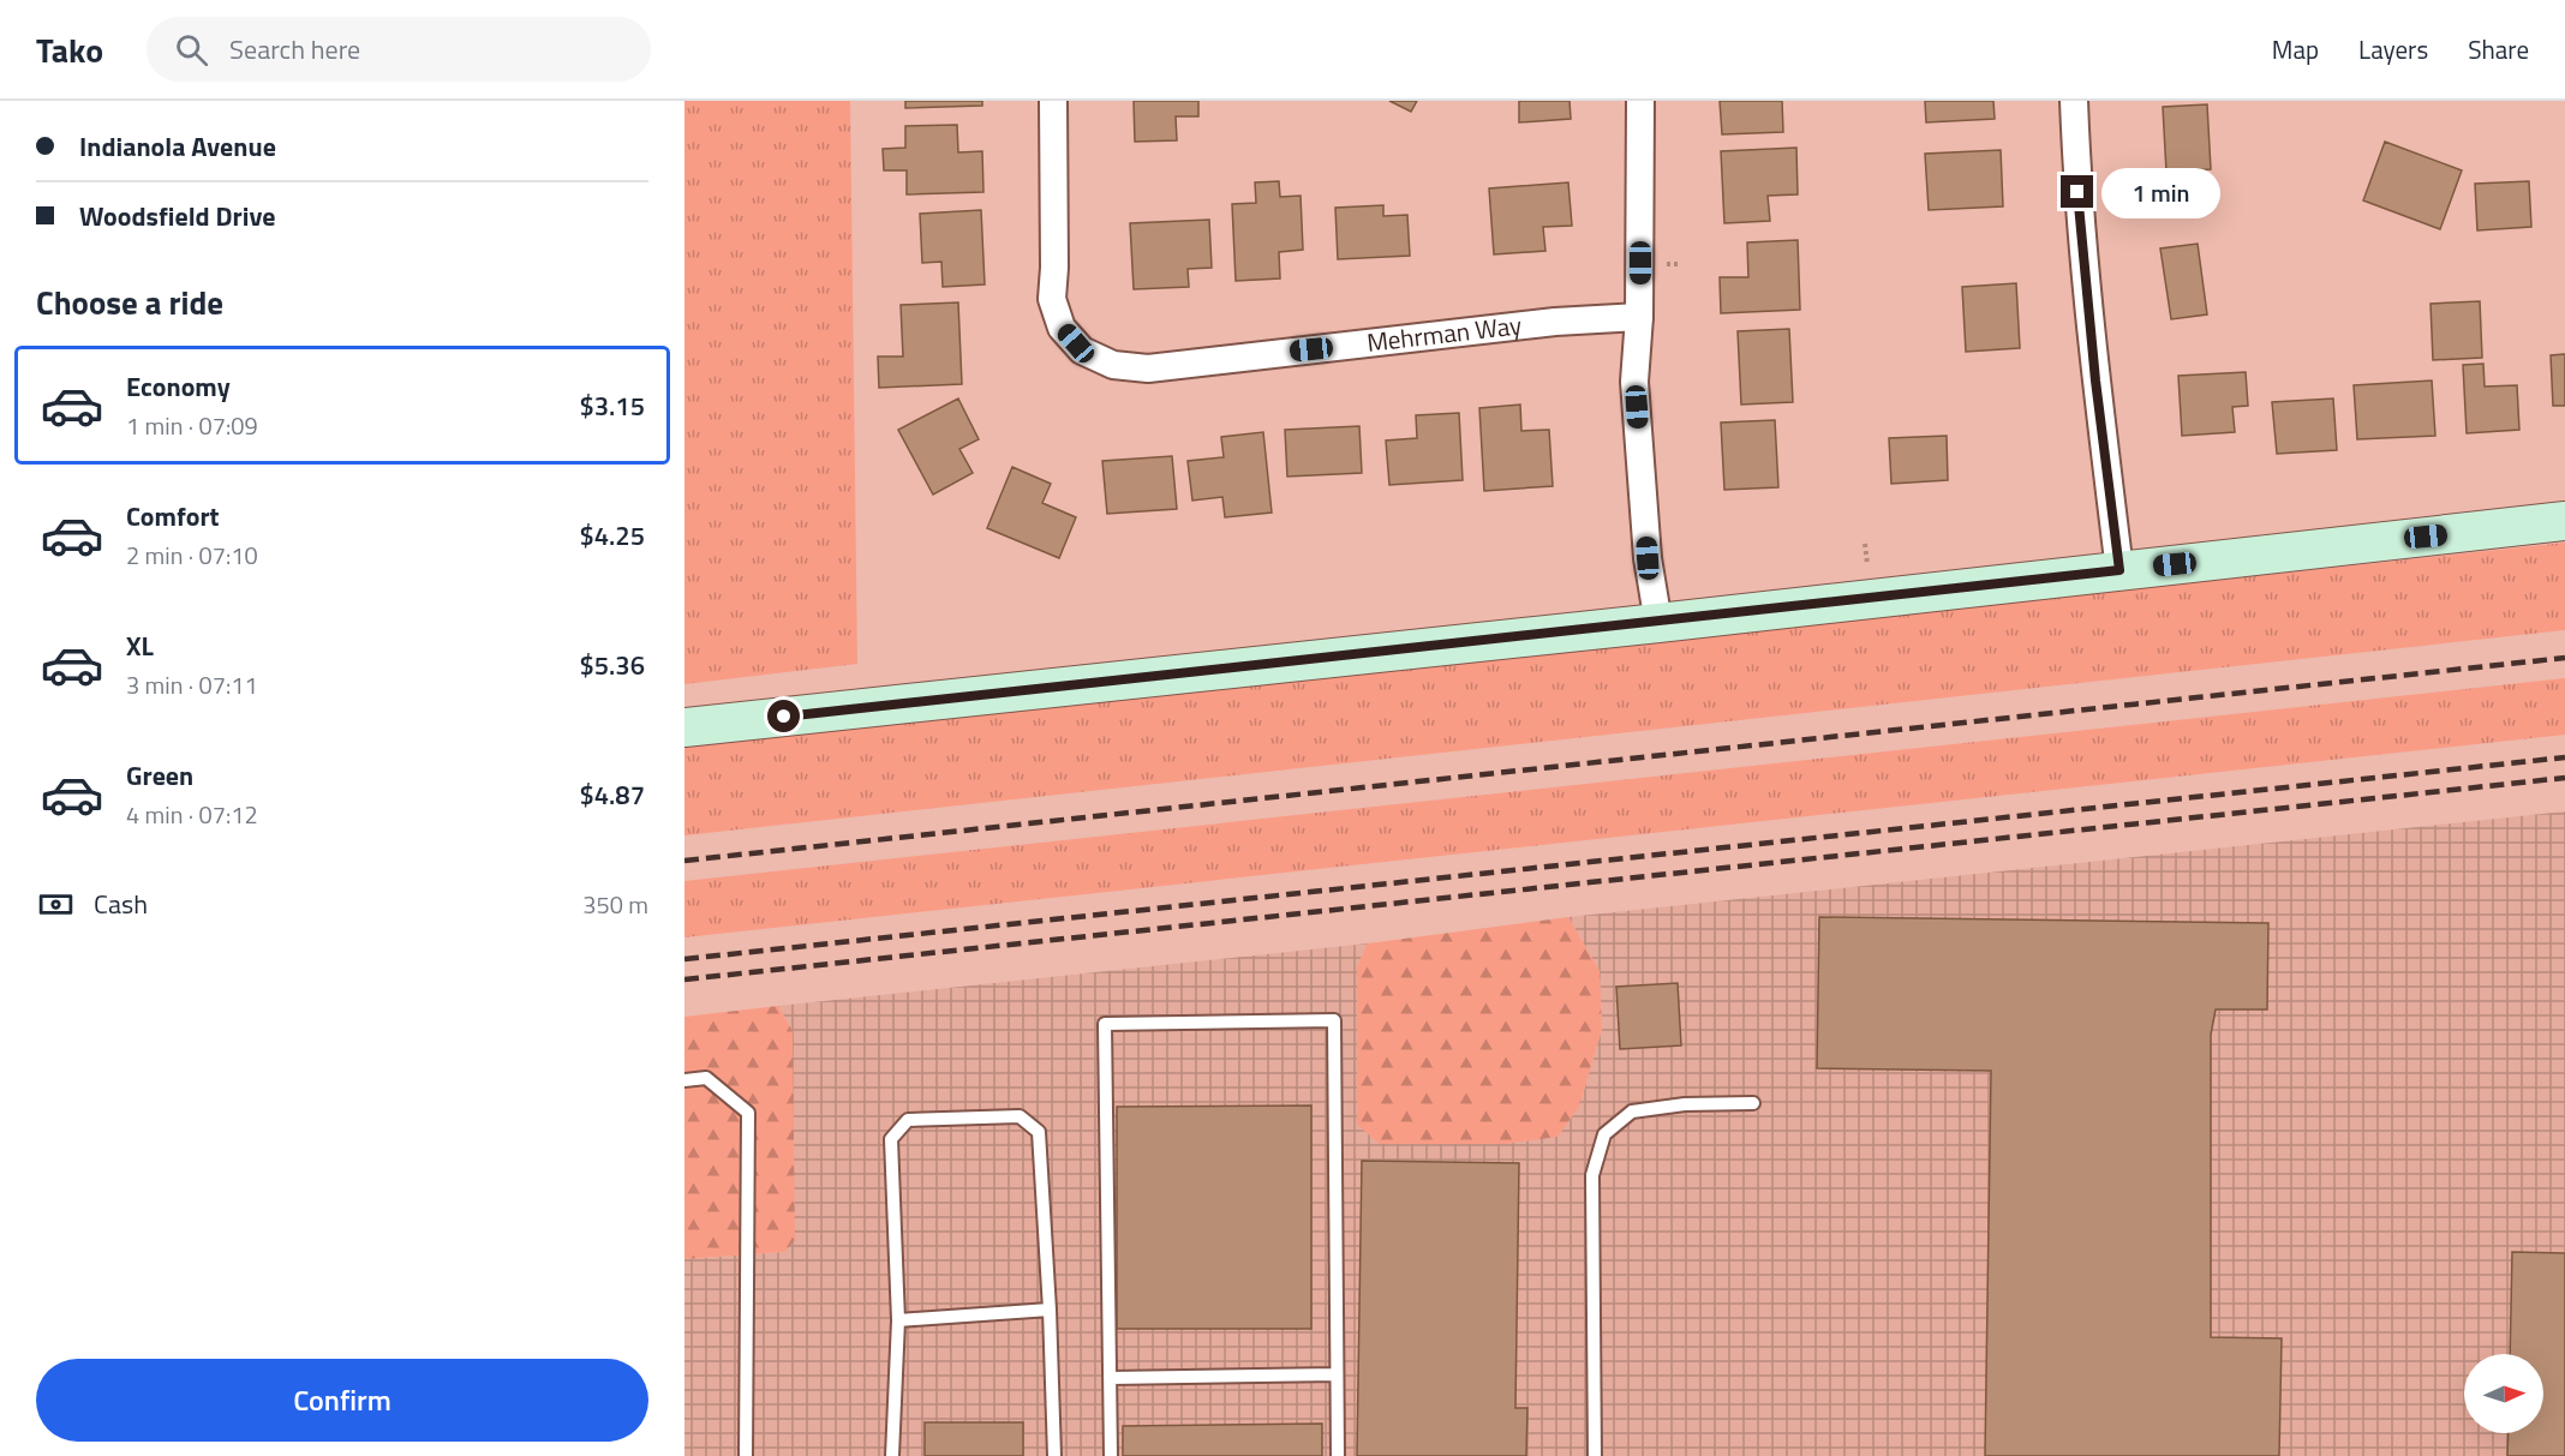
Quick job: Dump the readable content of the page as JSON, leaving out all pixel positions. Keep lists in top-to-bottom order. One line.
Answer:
{"streets":{"street":["Mehrman Way"]},"north":"right","page":{"header":"Tako","search":"Search here","nav":["Map","Layers","Share"],"banner":["Indianola Avenue","Woodsfield Drive"],"bubble":"1 min","heading":"Choose a ride","list":[{"name":"Economy","note":"1 min · 07:09","value":"$3.15"},{"name":"Comfort","note":"2 min · 07:10","value":"$4.25"},{"name":"XL","note":"3 min · 07:11","value":"$5.36"},{"name":"Green","note":"4 min · 07:12","value":"$4.87"}],"pay":["Cash","350 m"],"buttons":"Confirm"}}
